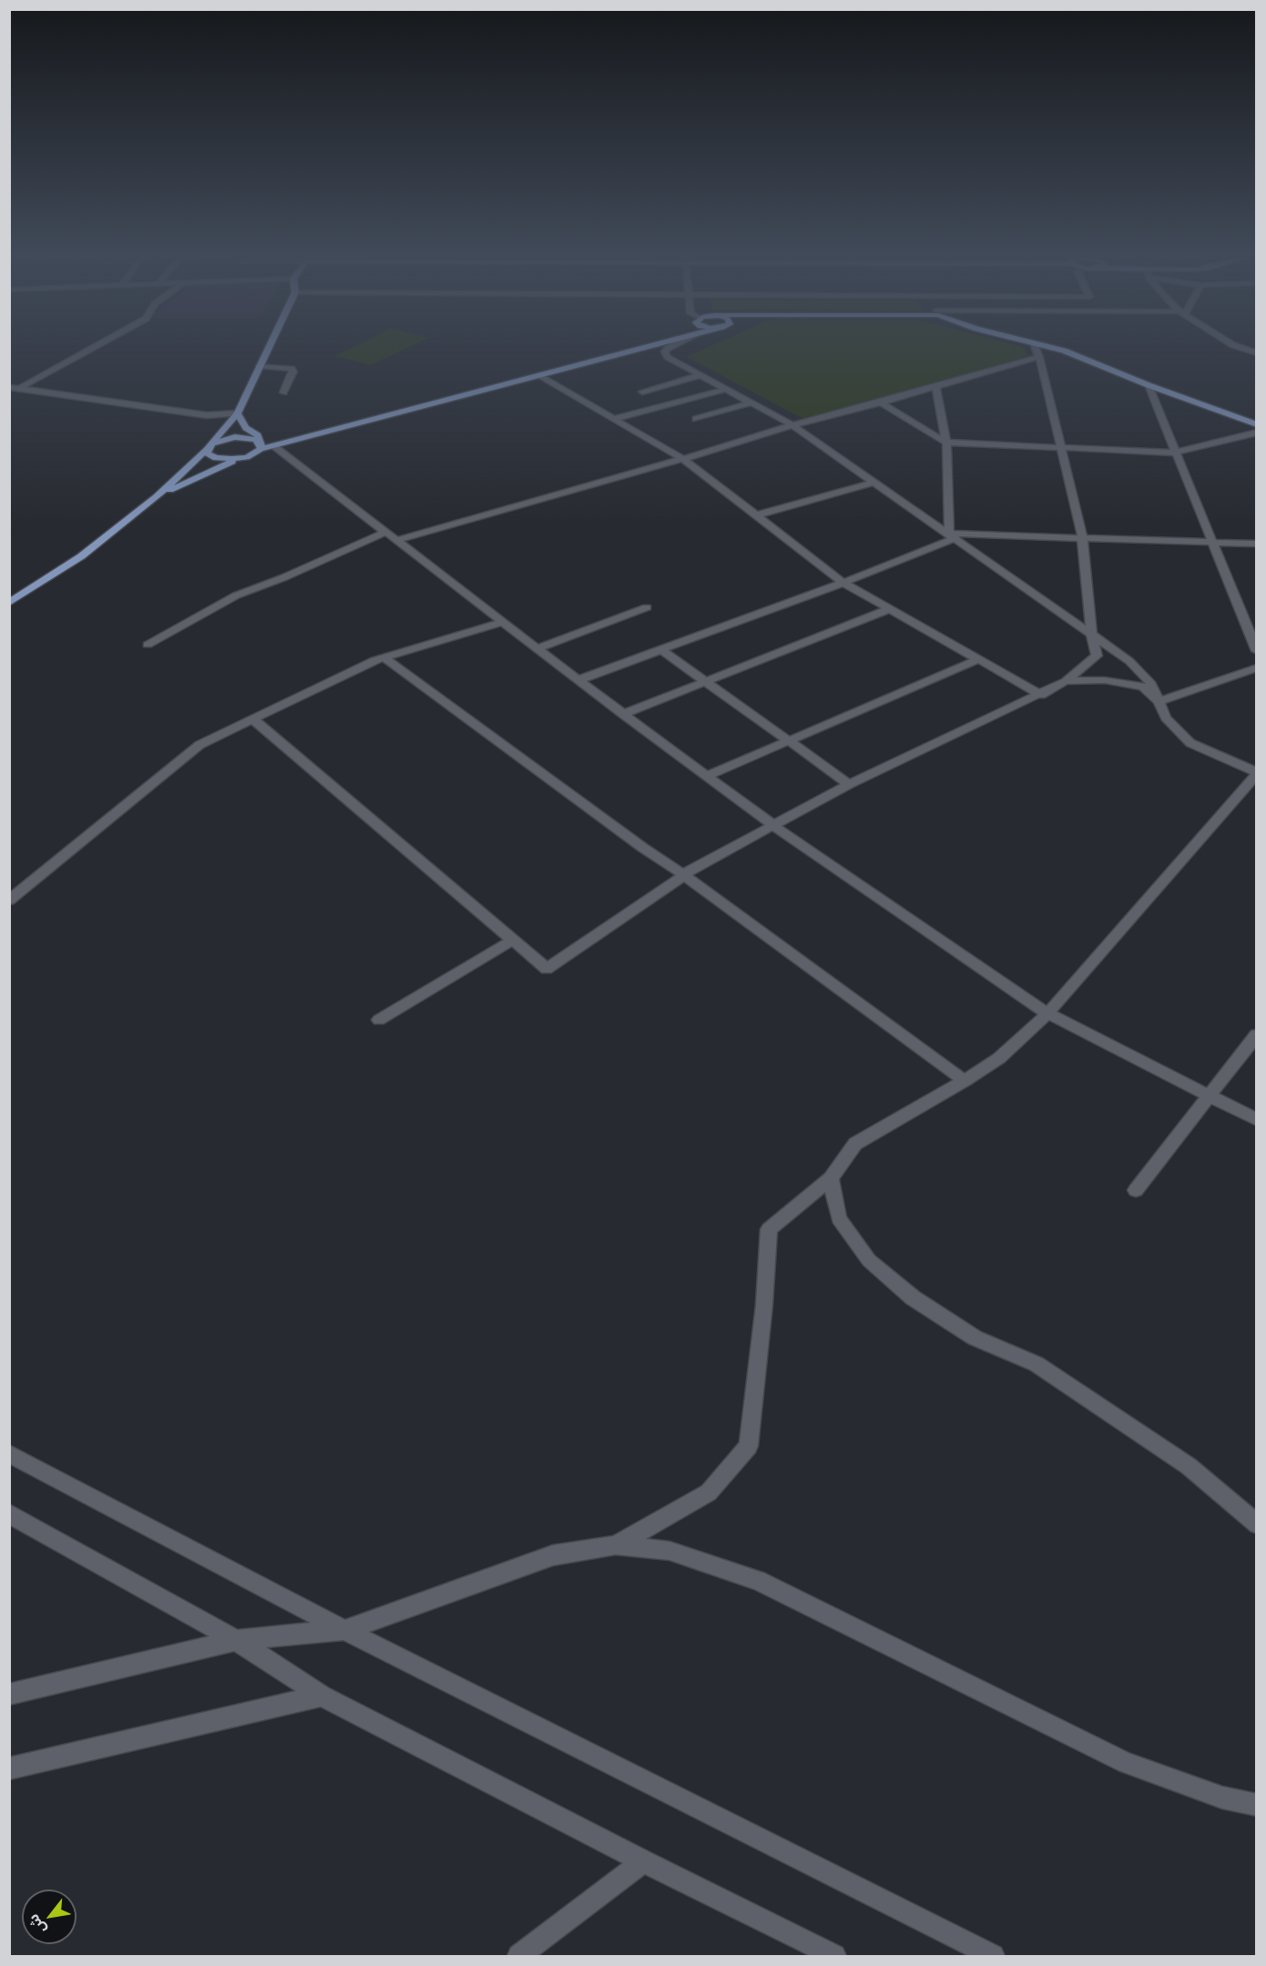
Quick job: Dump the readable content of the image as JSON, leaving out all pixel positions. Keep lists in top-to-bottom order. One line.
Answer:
{"north":"bottom left"}
